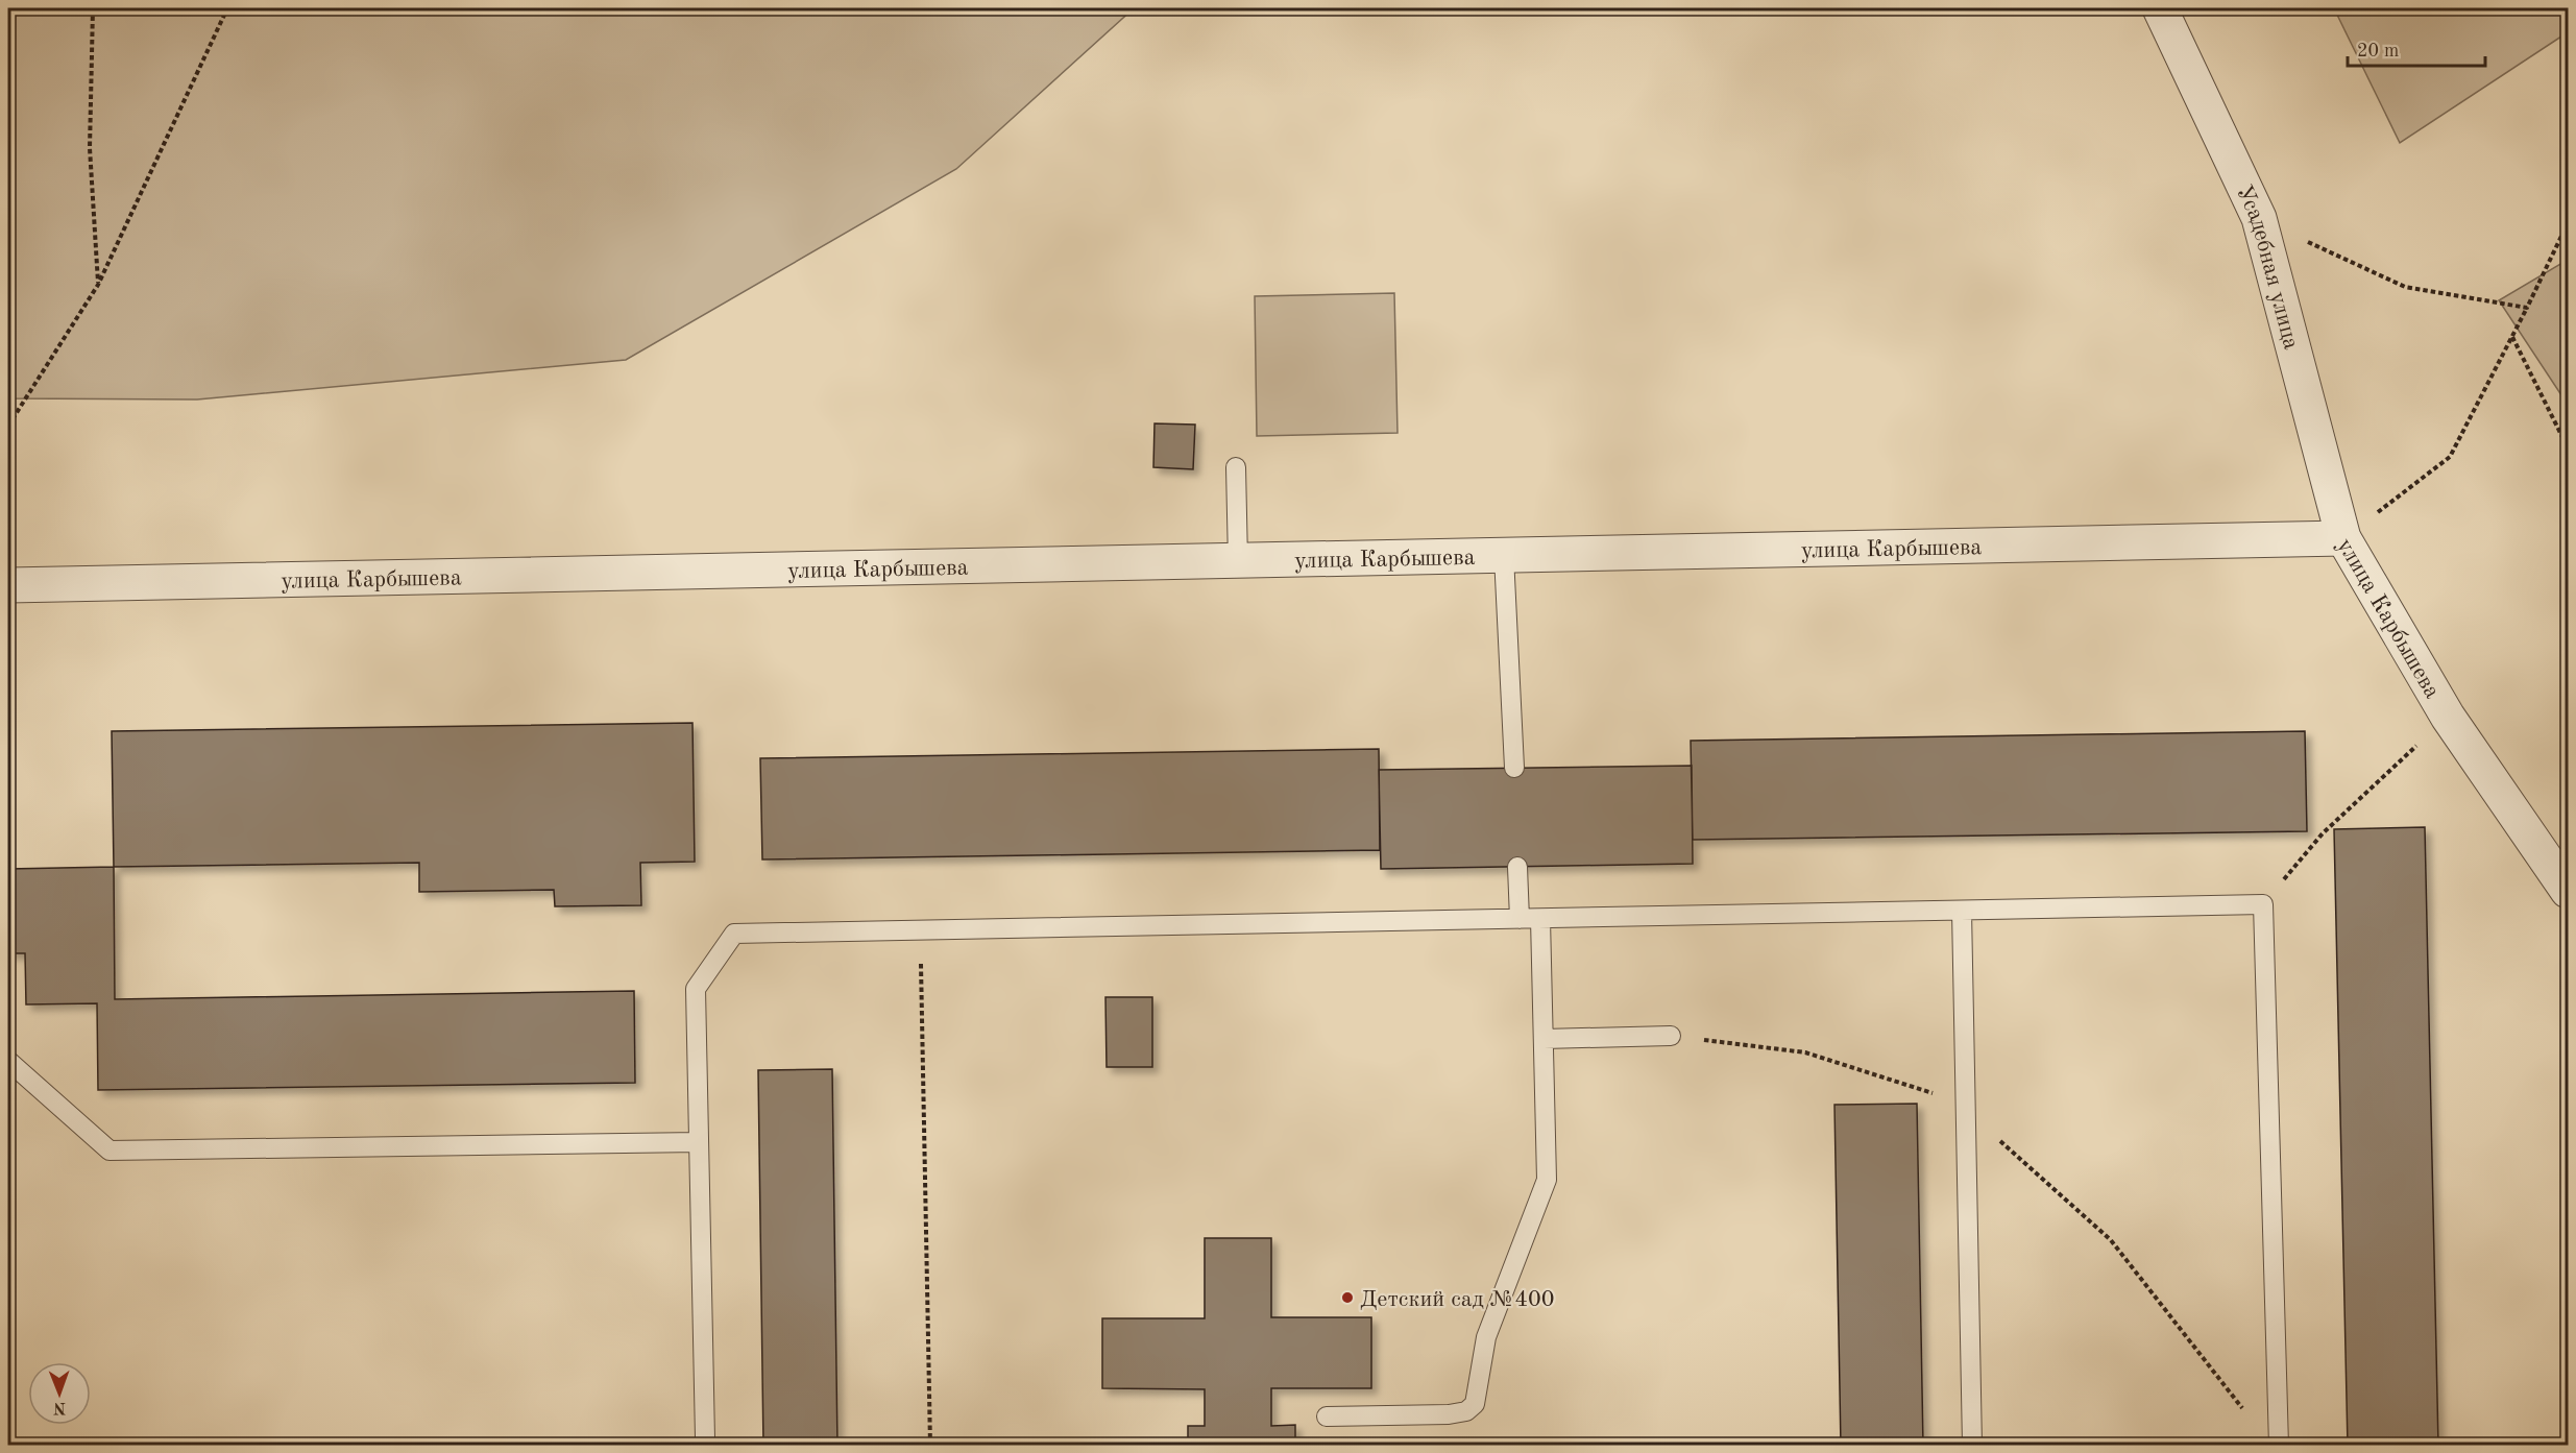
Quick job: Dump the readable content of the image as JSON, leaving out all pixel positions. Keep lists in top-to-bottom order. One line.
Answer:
{"streets":{"street":["Усадебная улица","улица Карбышева"]},"crossings":[["Усадебная улица","улица Карбышева"]],"places":["Детский сад №400"],"scale_bar":"20 m","north":"bottom"}
